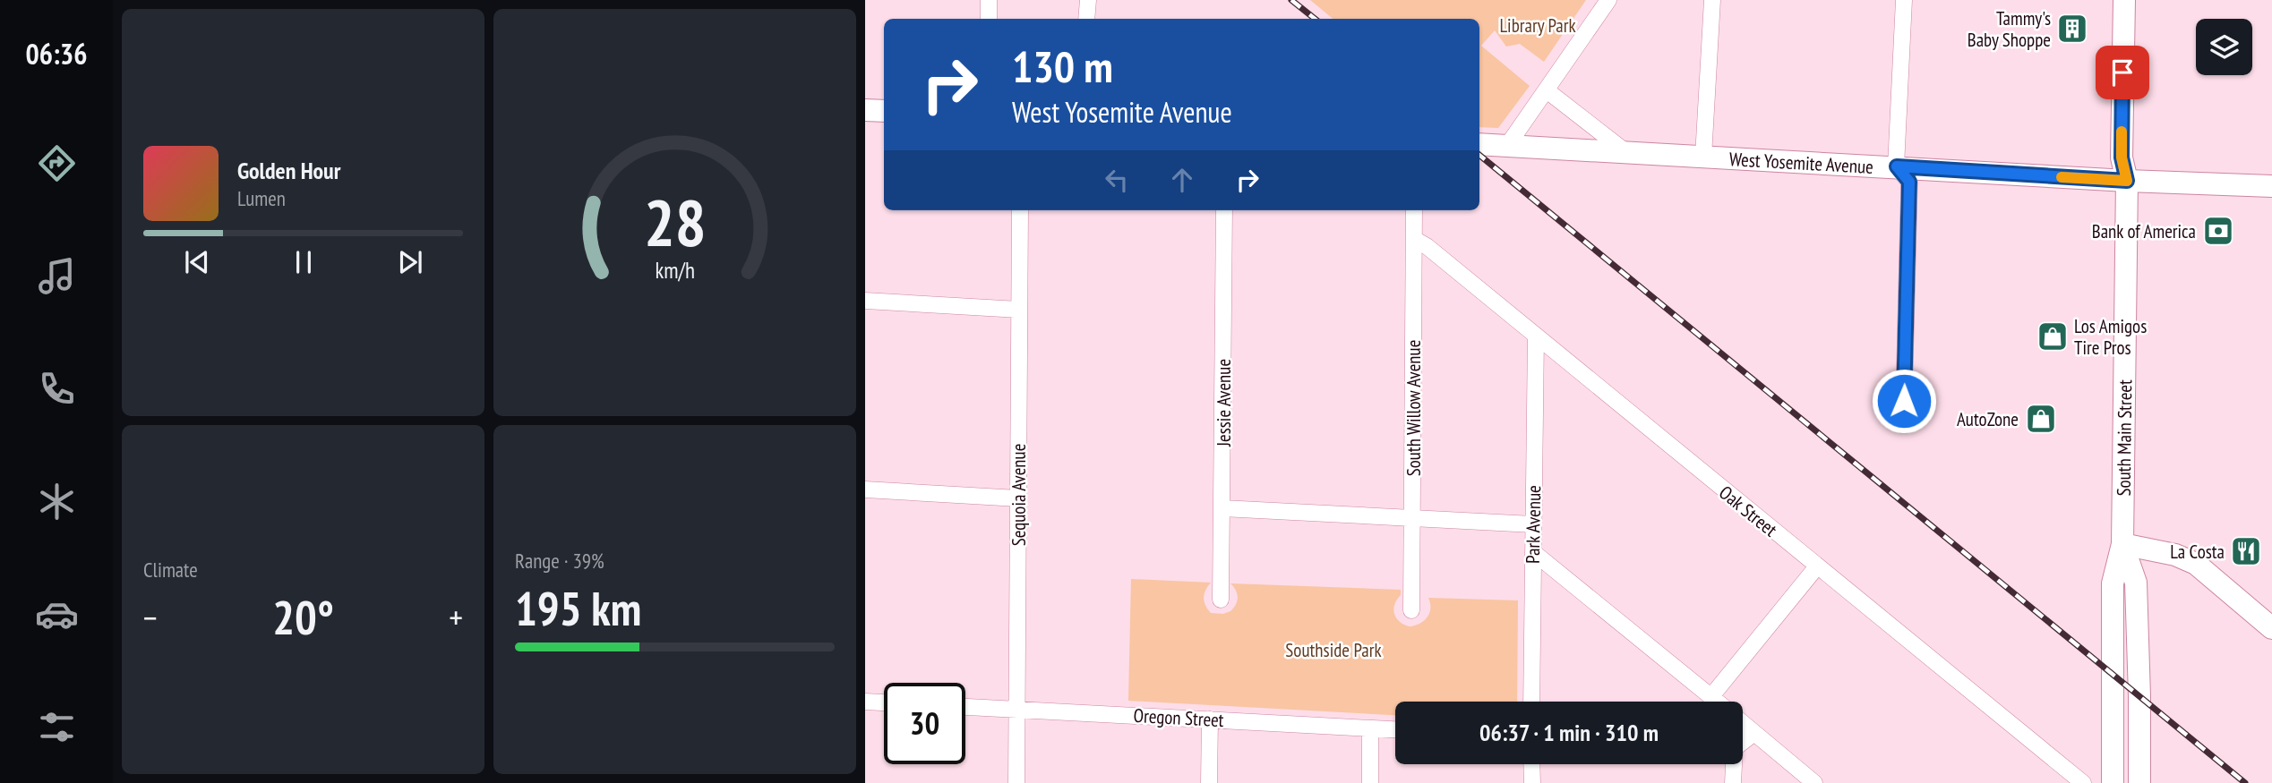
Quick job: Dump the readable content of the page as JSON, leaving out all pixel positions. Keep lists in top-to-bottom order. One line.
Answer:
{"streets":{"main road":["West Yosemite Avenue","South Main Street"],"street":["Jessie Avenue","South Willow Avenue","Sequoia Avenue","Oak Street","Park Avenue","Oregon Street"]},"crossings":[["West Yosemite Avenue","South Main Street"],["South Willow Avenue","Oak Street"],["Sequoia Avenue","Oregon Street"],["Oak Street","Park Avenue"]],"parks":["Library Park","Southside Park"],"places":{"building":["Tammy's Baby Shoppe"],"bank":["Bank of America"],"shop":["Los Amigos Tire Pros","AutoZone"],"restaurant":["La Costa"]},"page":{"tabs":"06:36","turn":["130 m","West Yosemite Avenue"],"song":["Golden Hour","Lumen"],"tile":["Climate",["Range · 39%","195 km"]],"heat":["−","20°","+"],"limit":"30","trip":"06:37 · 1 min · 310 m","gauge":["28","km/h"]}}
